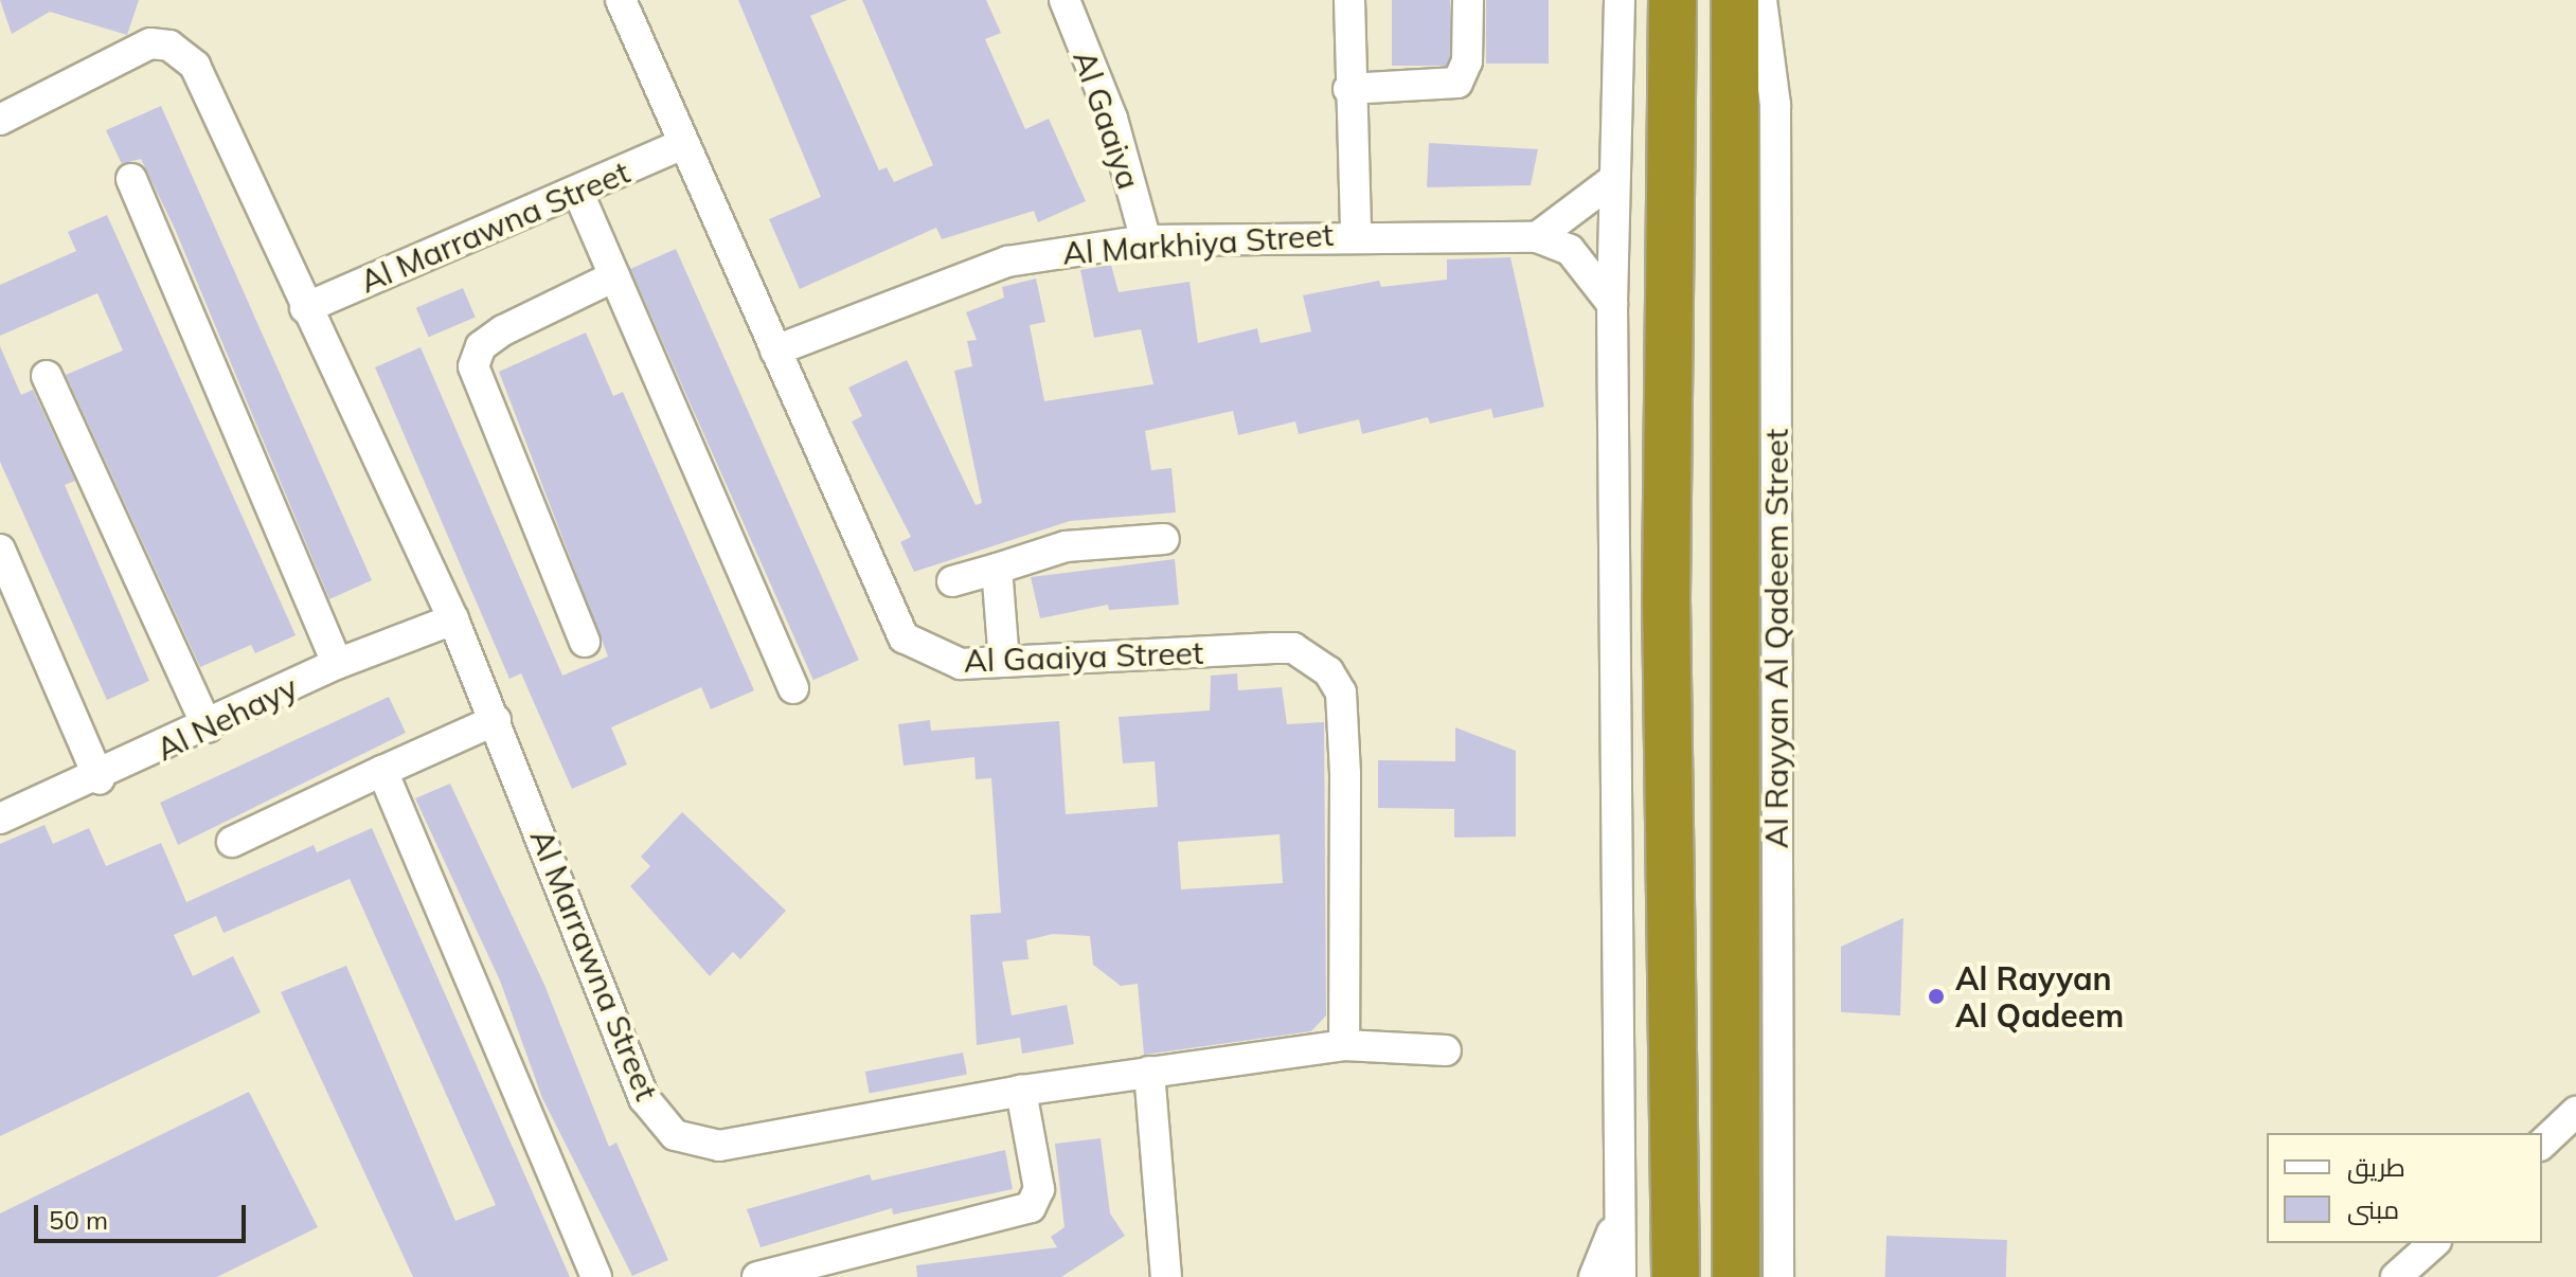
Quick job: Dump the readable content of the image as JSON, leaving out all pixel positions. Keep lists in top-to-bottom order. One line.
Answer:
{"streets":{"highway":["Al Rayyan Al Qadeem Street"],"street":["Al Gaaiya","Al Marrawna Street","Al Markhiya Street","Al Gaaiya Street","Al Nehayy"]},"crossings":[["Al Gaaiya","Al Markhiya Street"],["Al Marrawna Street","Al Gaaiya Street"],["Al Marrawna Street","Al Nehayy"],["Al Markhiya Street","Al Gaaiya Street"]],"places":["Al Rayyan Al Qadeem"],"legend":["طريق","مبنى"],"scale_bar":"50 m"}
